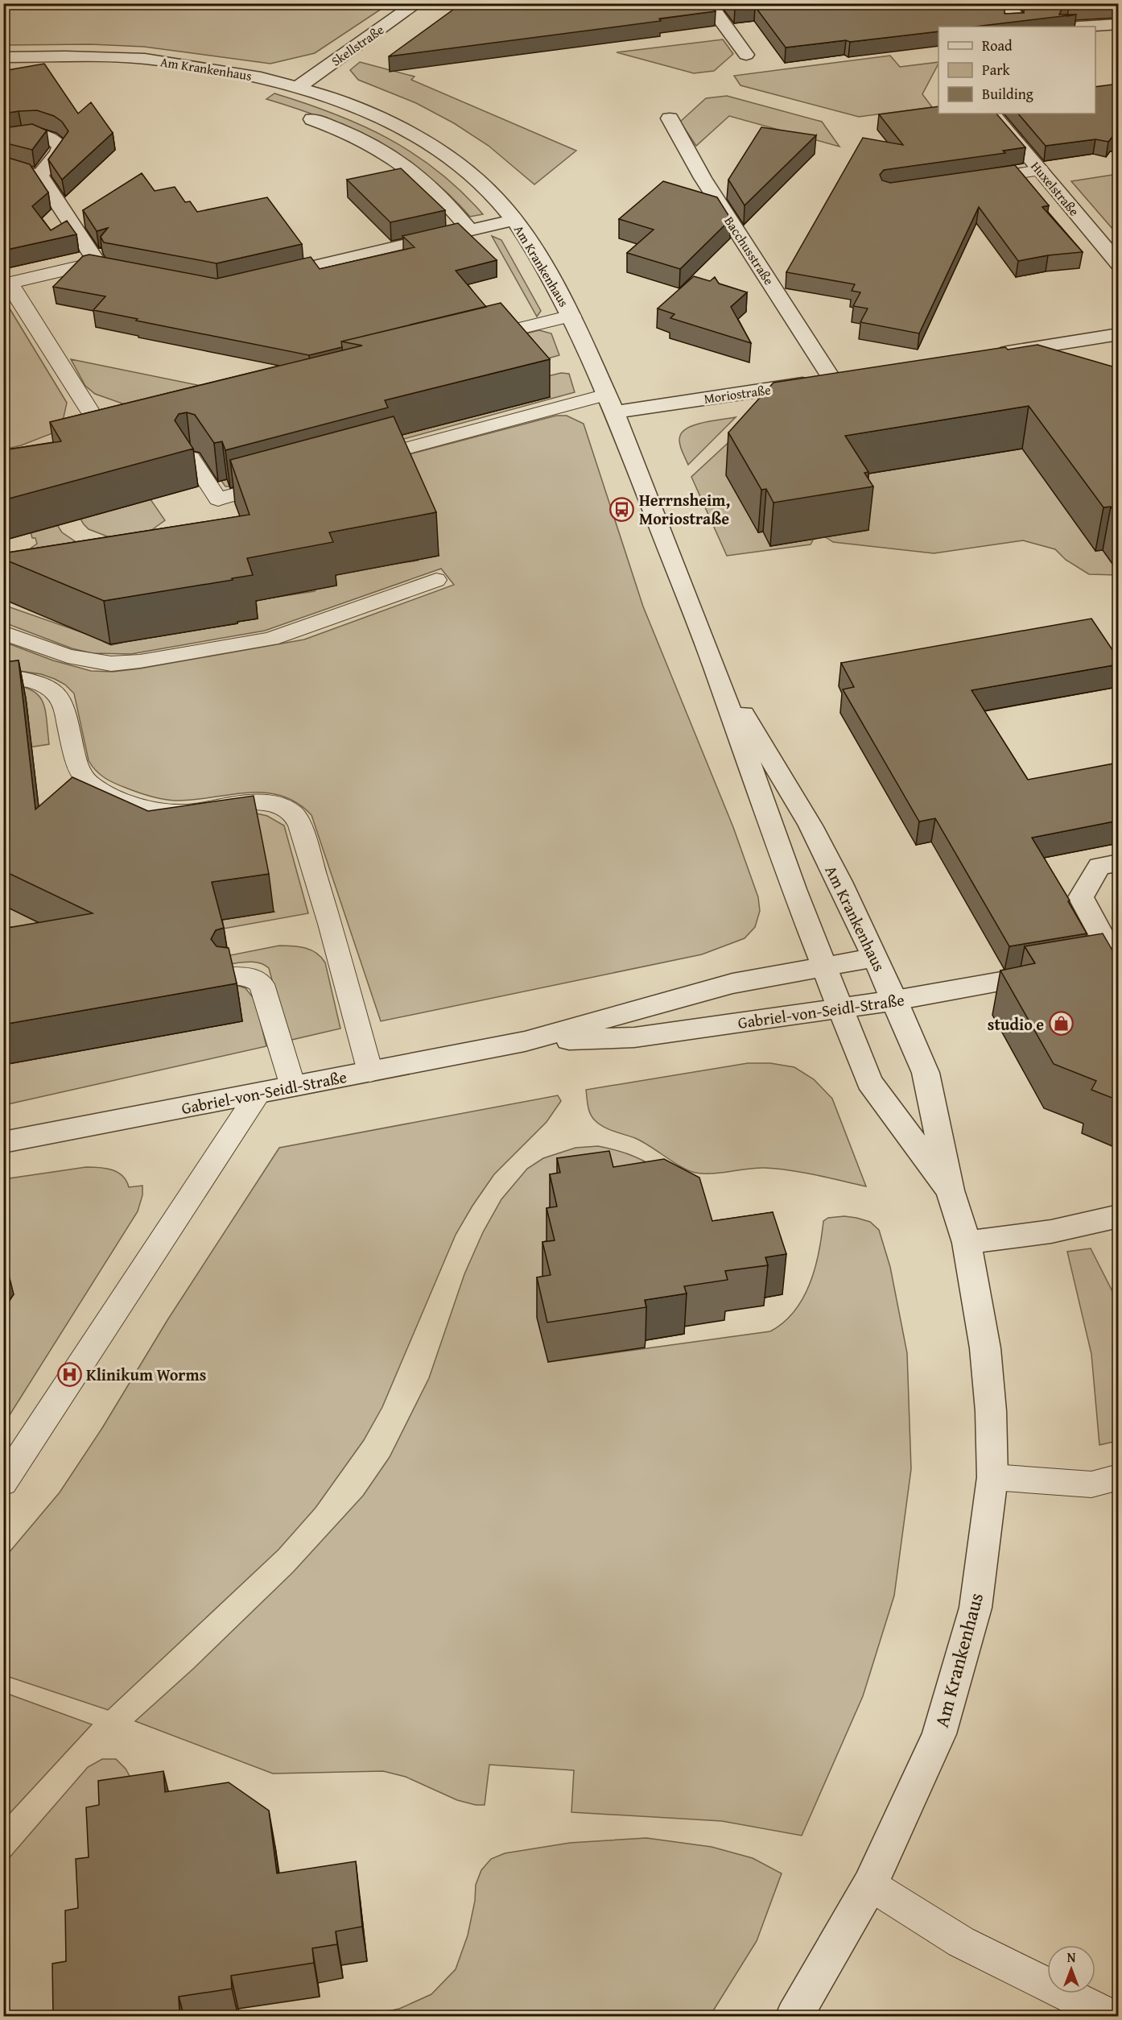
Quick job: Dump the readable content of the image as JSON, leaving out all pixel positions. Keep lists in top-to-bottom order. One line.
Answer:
{"streets":{"street":["Skellstraße","Am Krankenhaus","Huxelstraße","Bacchusstraße","Moriostraße","Gabriel-von-Seidl-Straße"]},"crossings":[["Skellstraße","Am Krankenhaus"],["Am Krankenhaus","Moriostraße"],["Am Krankenhaus","Gabriel-von-Seidl-Straße"],["Bacchusstraße","Moriostraße"]],"places":{"bus stop":["Herrnsheim, Moriostraße"],"shop":["studio e"],"hospital":["Klinikum Worms"]},"legend":["Road","Park","Building"],"north":"top"}
